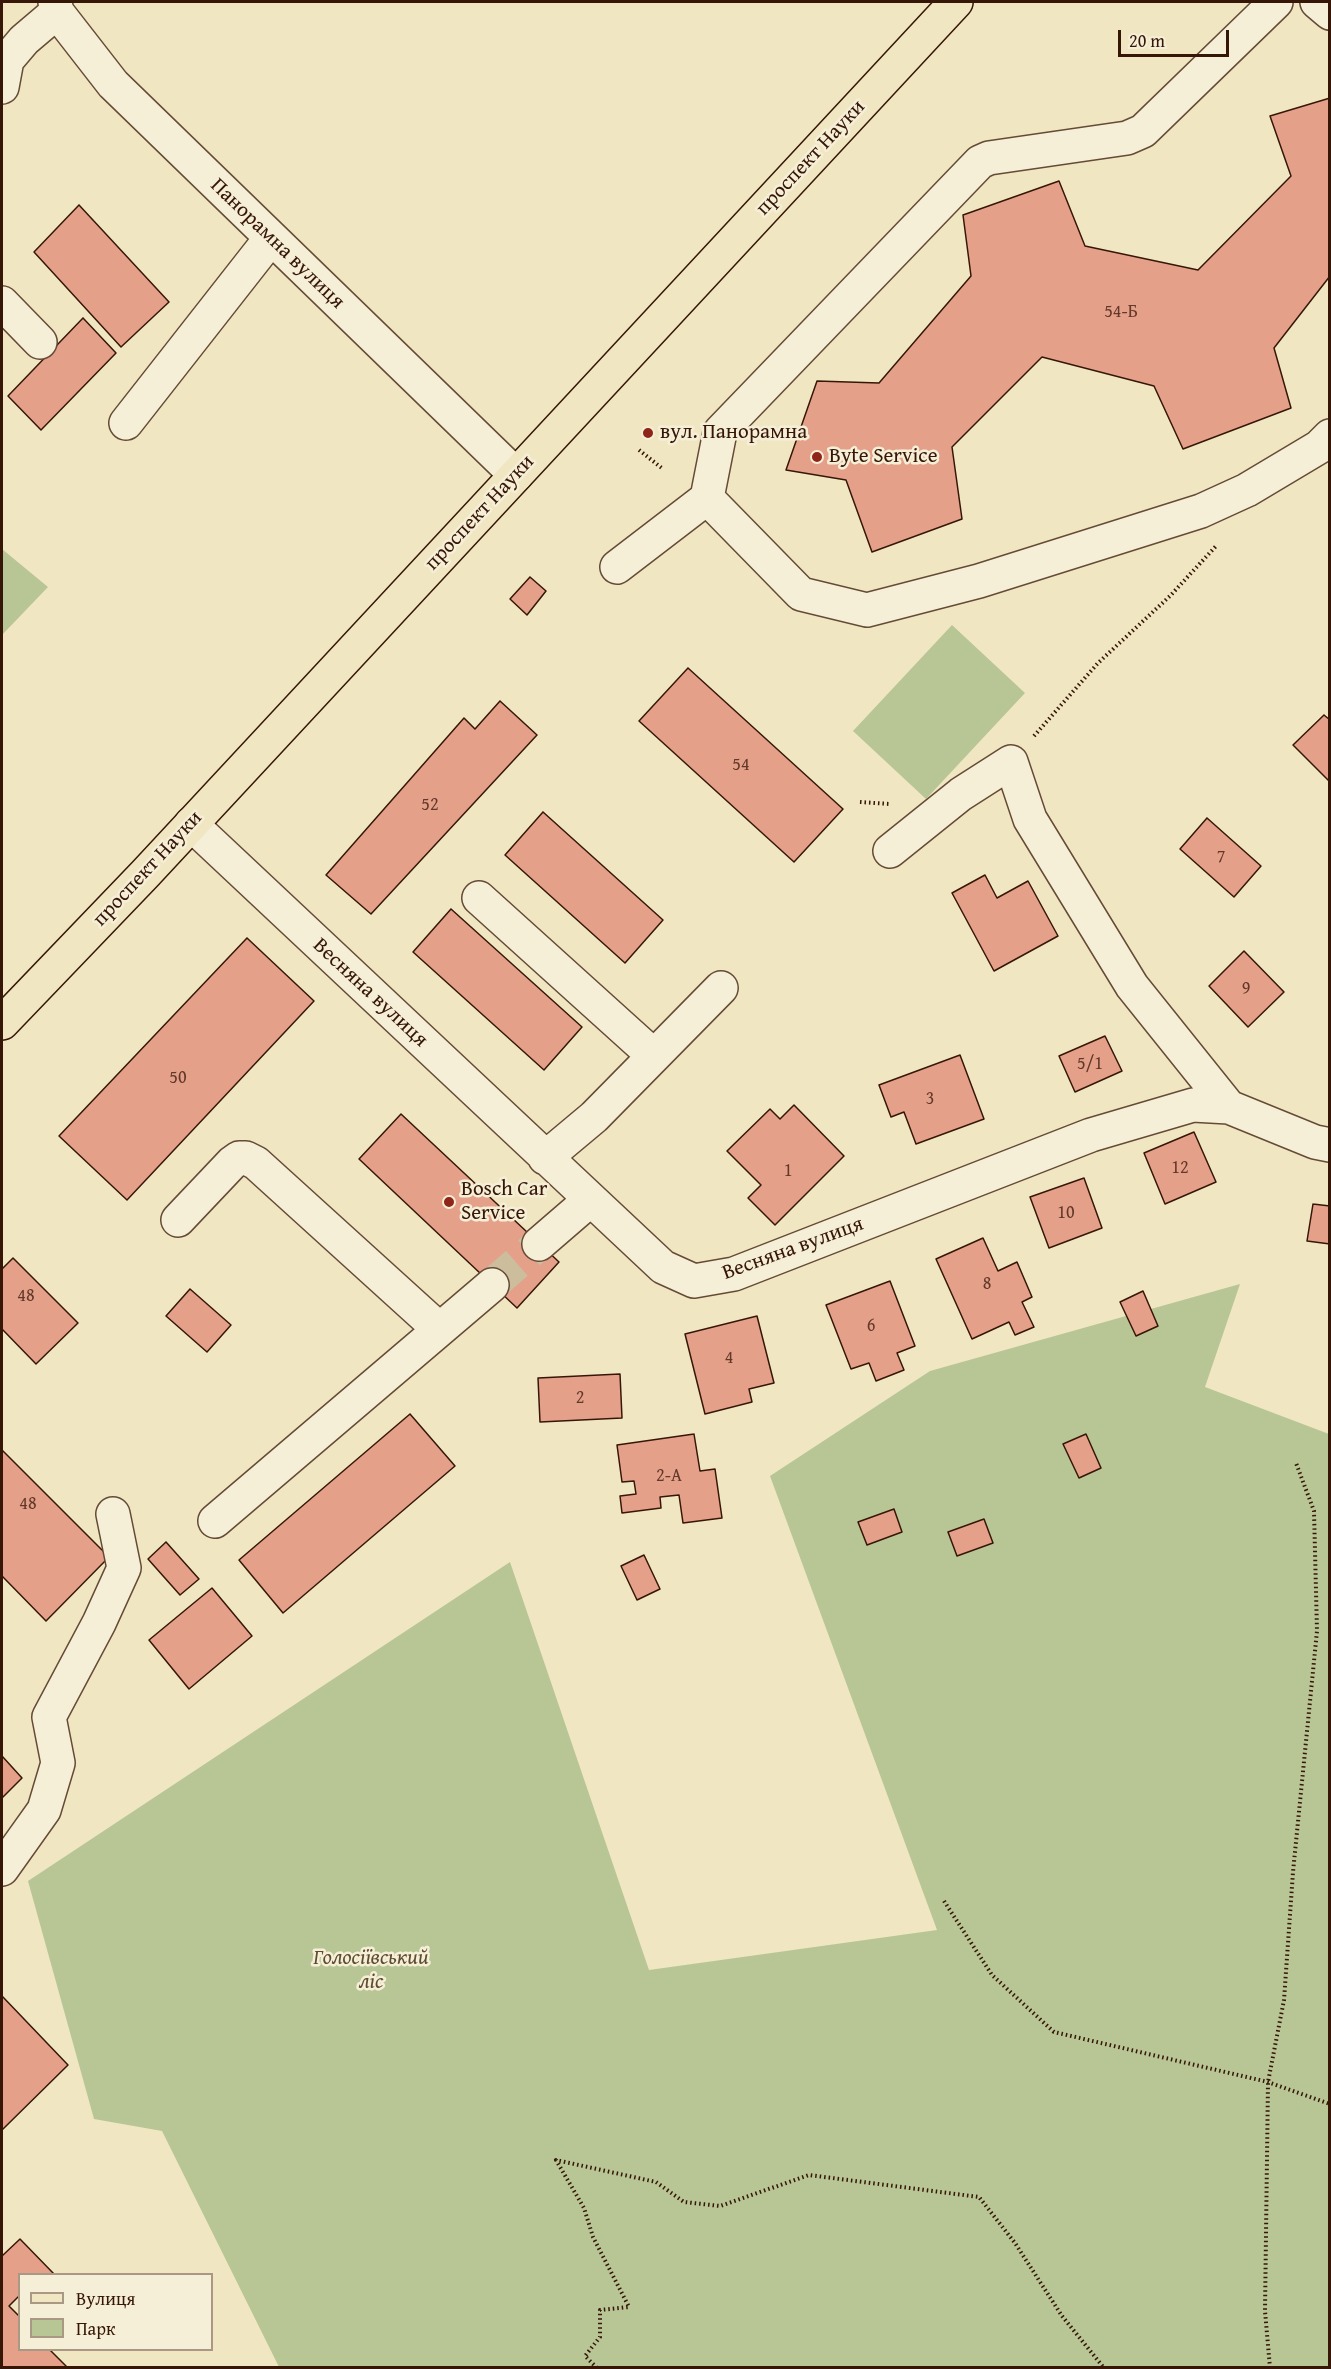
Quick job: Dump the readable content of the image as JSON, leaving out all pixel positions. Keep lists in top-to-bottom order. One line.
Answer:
{"streets":{"main road":["проспект Науки"],"street":["Панорамна вулиця","Весняна вулиця"]},"crossings":[["проспект Науки","Панорамна вулиця"],["проспект Науки","Весняна вулиця"]],"parks":["Голосіївський ліс"],"places":["вул. Панорамна","Byte Service","Bosch Car Service"],"house_numbers":["54-Б","54","52","7","9","5/1","50","3","12","1","10","8","48","6","4","2","2-А","48"],"legend":["Вулиця","Парк"],"scale_bar":"20 m"}
